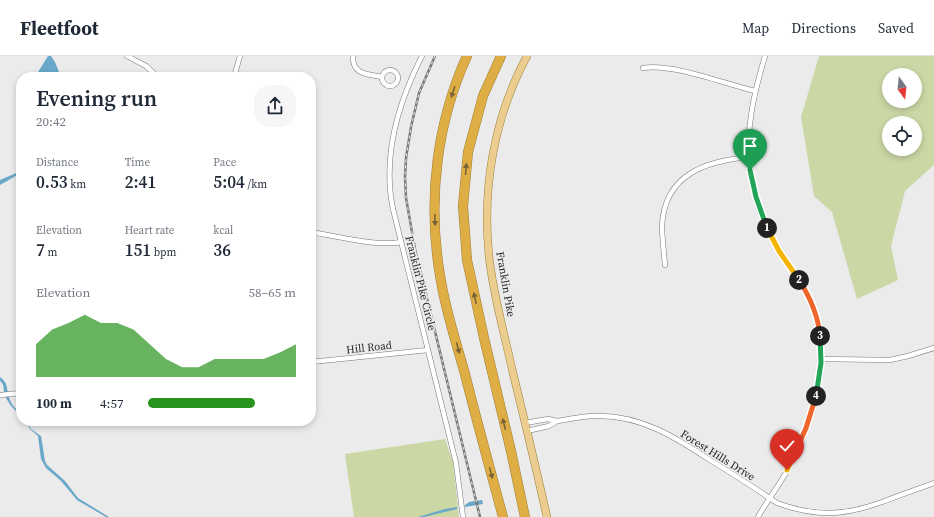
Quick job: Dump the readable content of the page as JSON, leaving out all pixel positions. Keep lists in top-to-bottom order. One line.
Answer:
{"streets":{"main road":["Franklin Pike"],"street":["Franklin Pike Circle","Hill Road","Forest Hills Drive"]},"crossings":[["Franklin Pike Circle","Hill Road"],["Franklin Pike","Forest Hills Drive"]],"north":"bottom","page":{"header":"Fleetfoot","nav":["Map","Directions","Saved"],"heading":["Evening run","20:42"],"stats":[["Distance","0.53 km"],["Time","2:41"],["Pace","5:04 /km"],["Elevation","7 m"],["Heart rate","151 bpm"],["kcal","36"]],"pins":["1","2","3","4"],"chart":["Elevation","58–65 m"],"list":[{"name":"100 m","note":"4:57"}]}}
